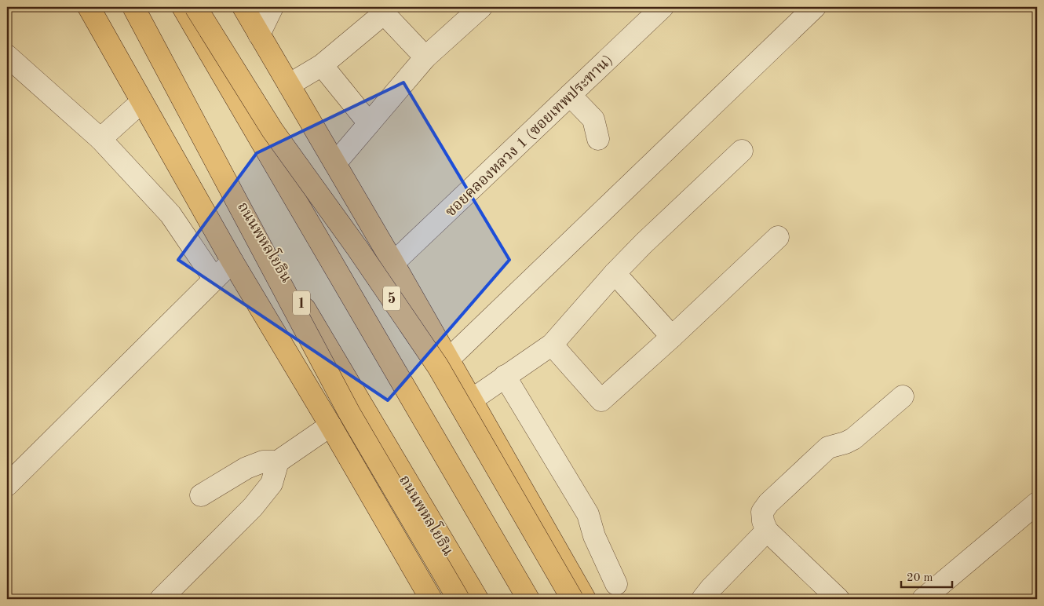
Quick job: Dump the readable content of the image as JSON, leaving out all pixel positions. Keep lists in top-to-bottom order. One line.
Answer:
{"streets":{"main road":["ถนนพหลโยธิน","5","1"],"street":["ซอยคลองหลวง 1 (ซอยเทพประทาน)"]},"scale_bar":"20 m"}
